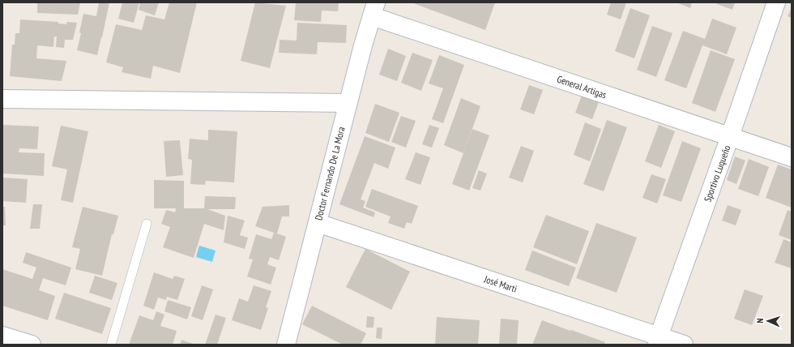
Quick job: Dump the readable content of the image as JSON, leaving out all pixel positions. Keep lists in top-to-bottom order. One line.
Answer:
{"streets":{"street":["General Artigas","Doctor Fernando De La Mora","Sportivo Luqueño","José Marti"]},"crossings":[["General Artigas","Doctor Fernando De La Mora"],["General Artigas","Sportivo Luqueño"],["Doctor Fernando De La Mora","José Marti"],["Sportivo Luqueño","José Marti"]],"north":"left"}
